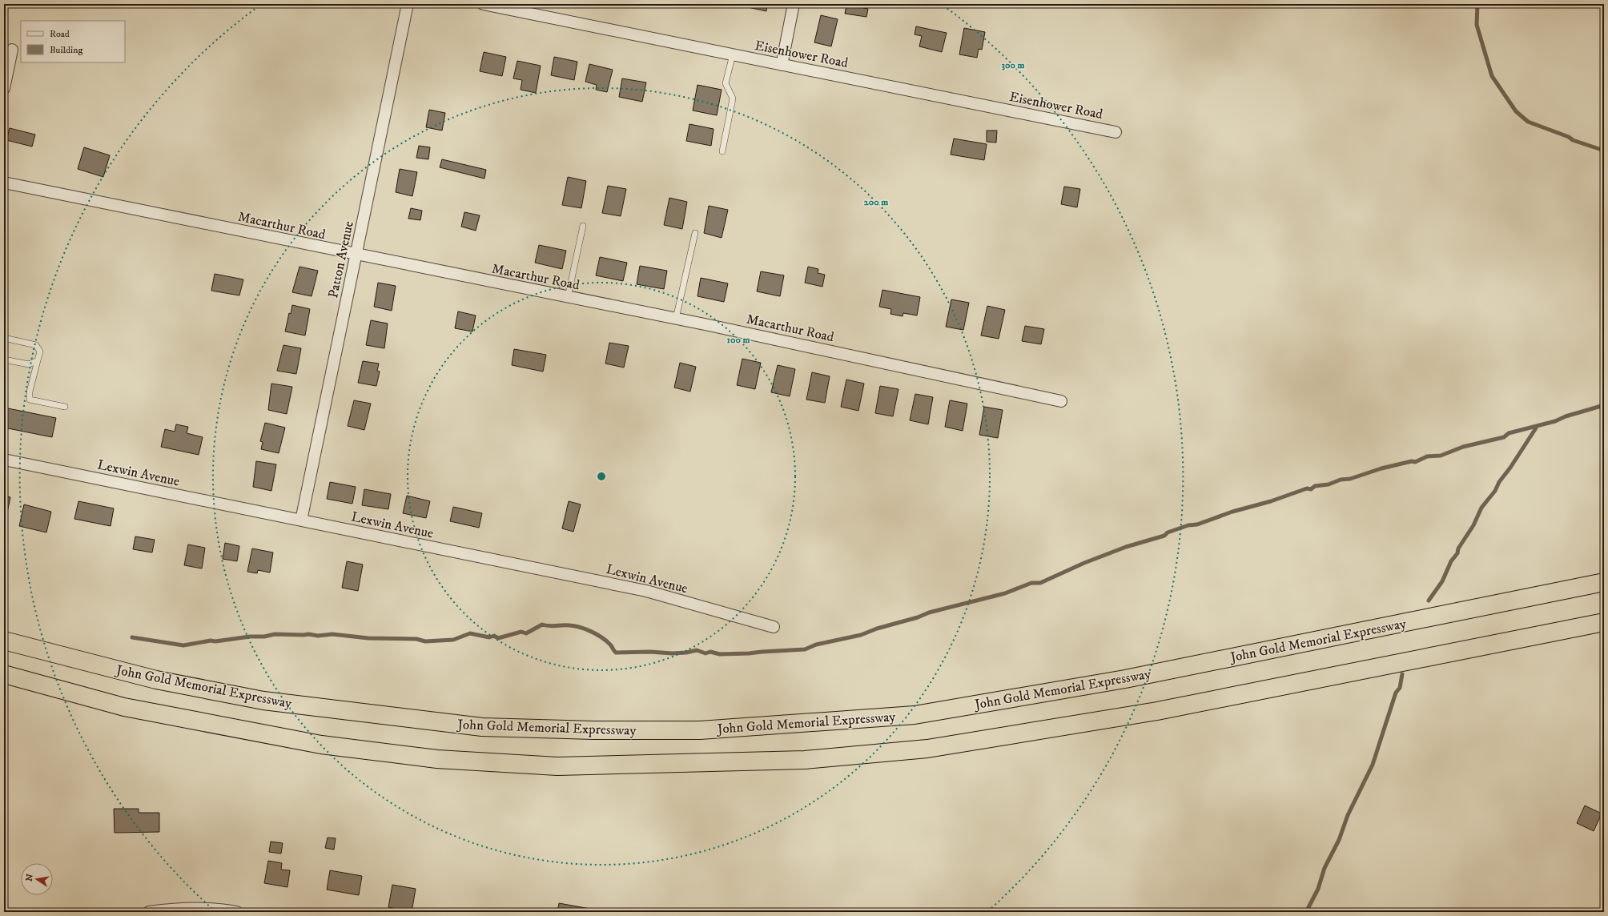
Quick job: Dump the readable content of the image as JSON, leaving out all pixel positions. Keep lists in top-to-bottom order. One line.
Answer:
{"streets":{"highway":["John Gold Memorial Expressway"],"street":["Eisenhower Road","Macarthur Road","Patton Avenue","Lexwin Avenue"]},"crossings":[["Macarthur Road","Patton Avenue"],["Patton Avenue","Lexwin Avenue"]],"legend":["Road","Building"],"north":"left","rings":["300 m","200 m","100 m"]}
